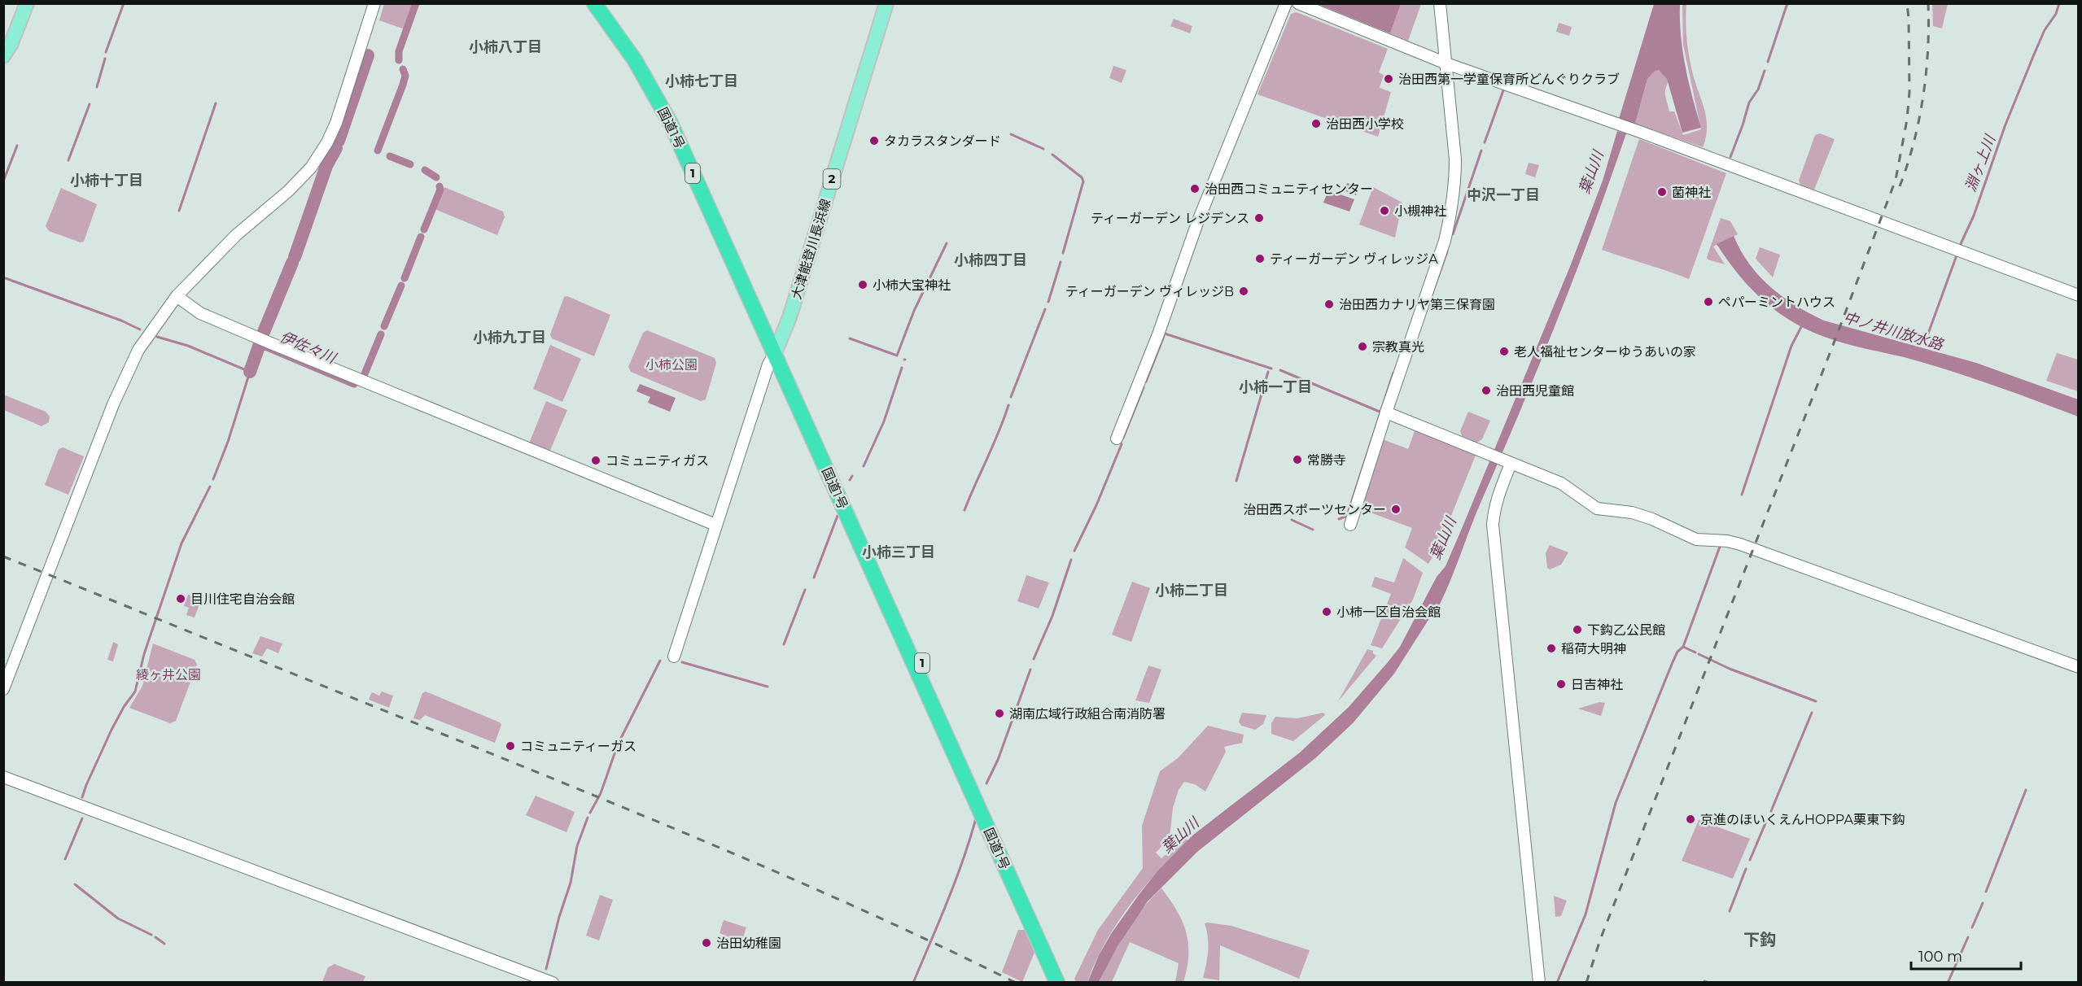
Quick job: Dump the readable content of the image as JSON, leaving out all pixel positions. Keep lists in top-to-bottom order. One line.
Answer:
{"streets":{"highway":["国道1号","1"],"main road":["2","大津能登川長浜線"]},"crossings":[["国道1号","大津能登川長浜線"]],"districts":["小柿八丁目","小柿七丁目","小柿十丁目","中沢一丁目","小柿四丁目","小柿九丁目","小柿一丁目","小柿三丁目","小柿二丁目","下鈎"],"water":["淵ヶ上川","葉山川","中ノ井川放水路","伊佐々川"],"parks":["小柿公園","綾ヶ井公園"],"places":["治田西第一学童保育所どんぐりクラブ","治田西小学校","タカラスタンダード","治田西コミュニティセンター","菌神社","小槻神社","ティーガーデン レジデンス","ティーガーデン ヴィレッジA","小柿大宝神社","ティーガーデン ヴィレッジB","ペパーミントハウス","治田西カナリヤ第三保育園","宗教真光","老人福祉センターゆうあいの家","治田西児童館","常勝寺","コミュニティガス","治田西スポーツセンター","目川住宅自治会館","小柿一区自治会館","下鈎乙公民館","稲荷大明神","日吉神社","湖南広域行政組合南消防署","コミュニティーガス","京進のほいくえんHOPPA栗東下鈎","治田幼稚園"],"scale_bar":"100 m"}
